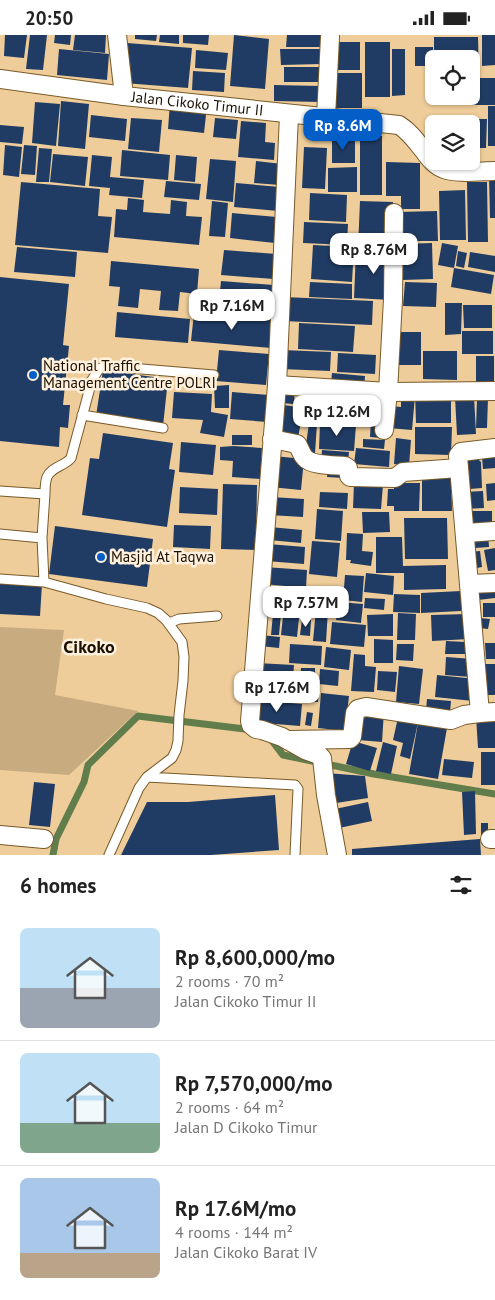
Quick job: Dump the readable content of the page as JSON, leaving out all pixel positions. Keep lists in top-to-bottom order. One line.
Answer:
{"streets":{"street":["Jalan Cikoko Timur II"]},"districts":["Cikoko"],"places":["National Traffic Management Centre POLRI","Masjid At Taqwa"],"page":{"status":"20:50","price":["Rp 8.6M","Rp 8.76M","Rp 7.16M","Rp 12.6M","Rp 7.57M","Rp 17.6M"],"heading":"6 homes","list":[{"name":"Rp 8,600,000/mo","note":"2 rooms · 70 m² · Jalan Cikoko Timur II"},{"name":"Rp 7,570,000/mo","note":"2 rooms · 64 m² · Jalan D Cikoko Timur"},{"name":"Rp 17.6M/mo","note":"4 rooms · 144 m² · Jalan Cikoko Barat IV"}]}}
